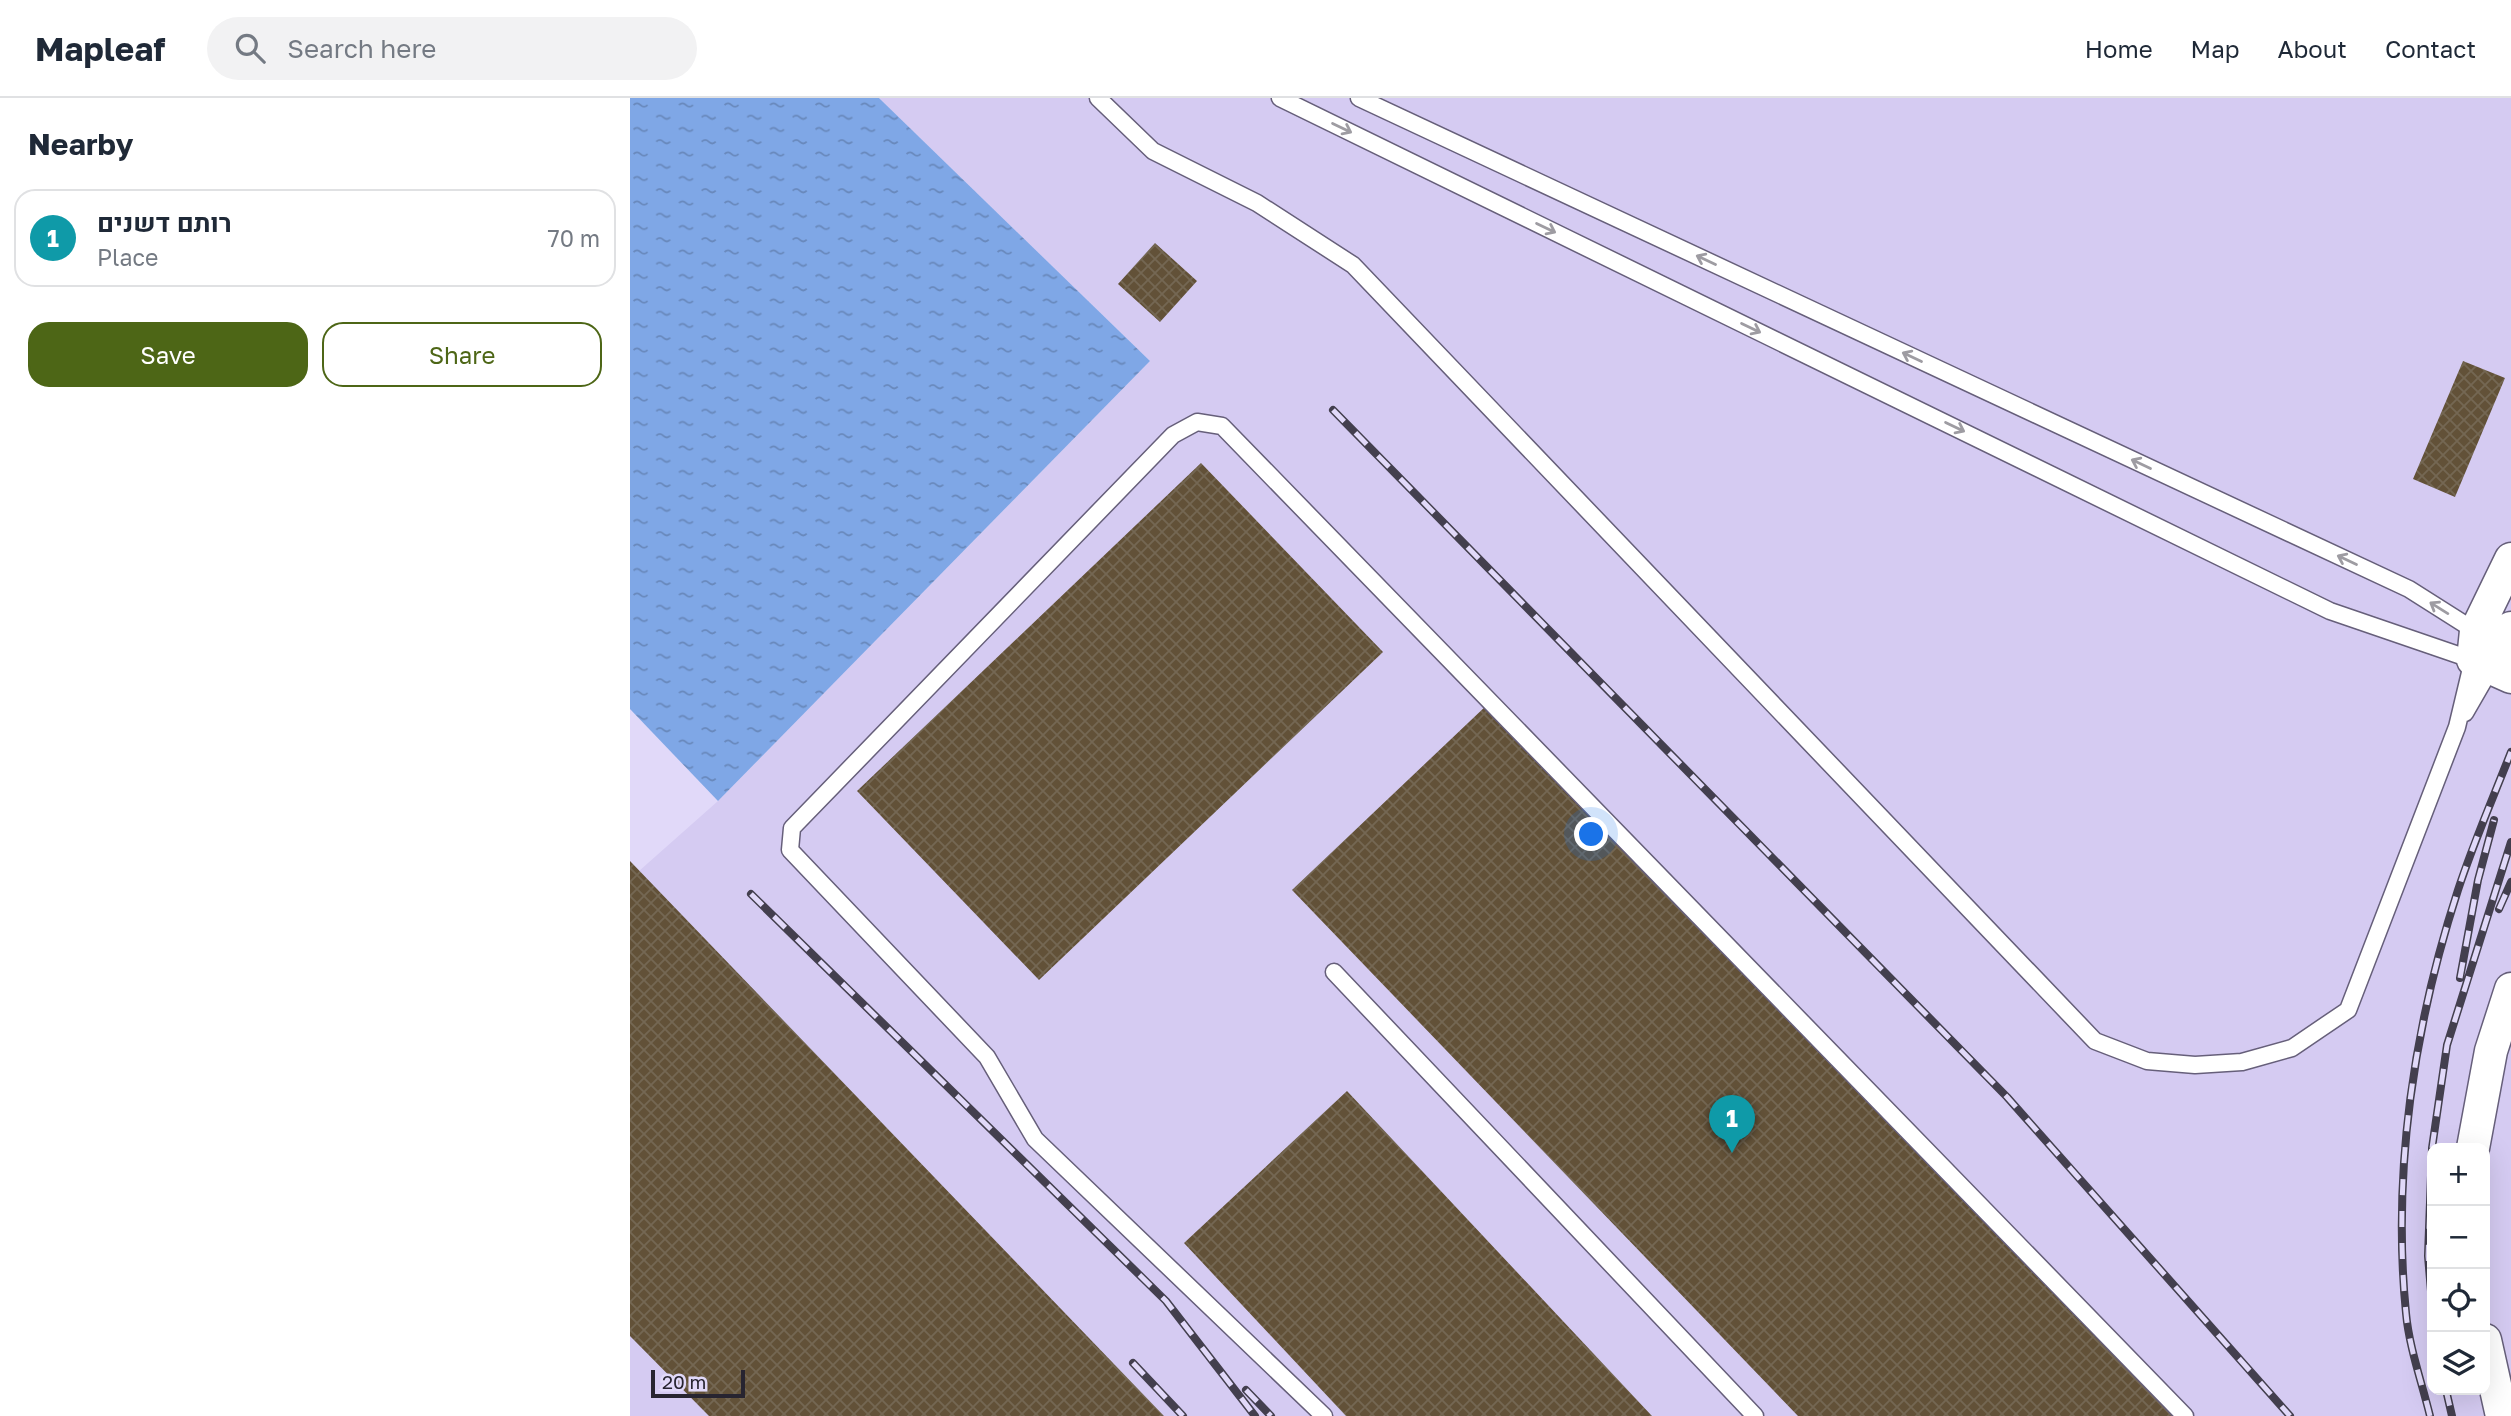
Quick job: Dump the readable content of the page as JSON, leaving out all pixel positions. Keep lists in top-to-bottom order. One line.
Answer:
{"scale_bar":"20 m","page":{"header":"Mapleaf","search":"Search here","nav":["Home","Map","About","Contact"],"heading":"Nearby","list":[{"mark":"1","name":"רותם דשנים","note":"Place","value":"70 m"}],"buttons":["Save","Share"],"pins":"1","map_buttons":["+","−"],"scale":"20 m"}}
